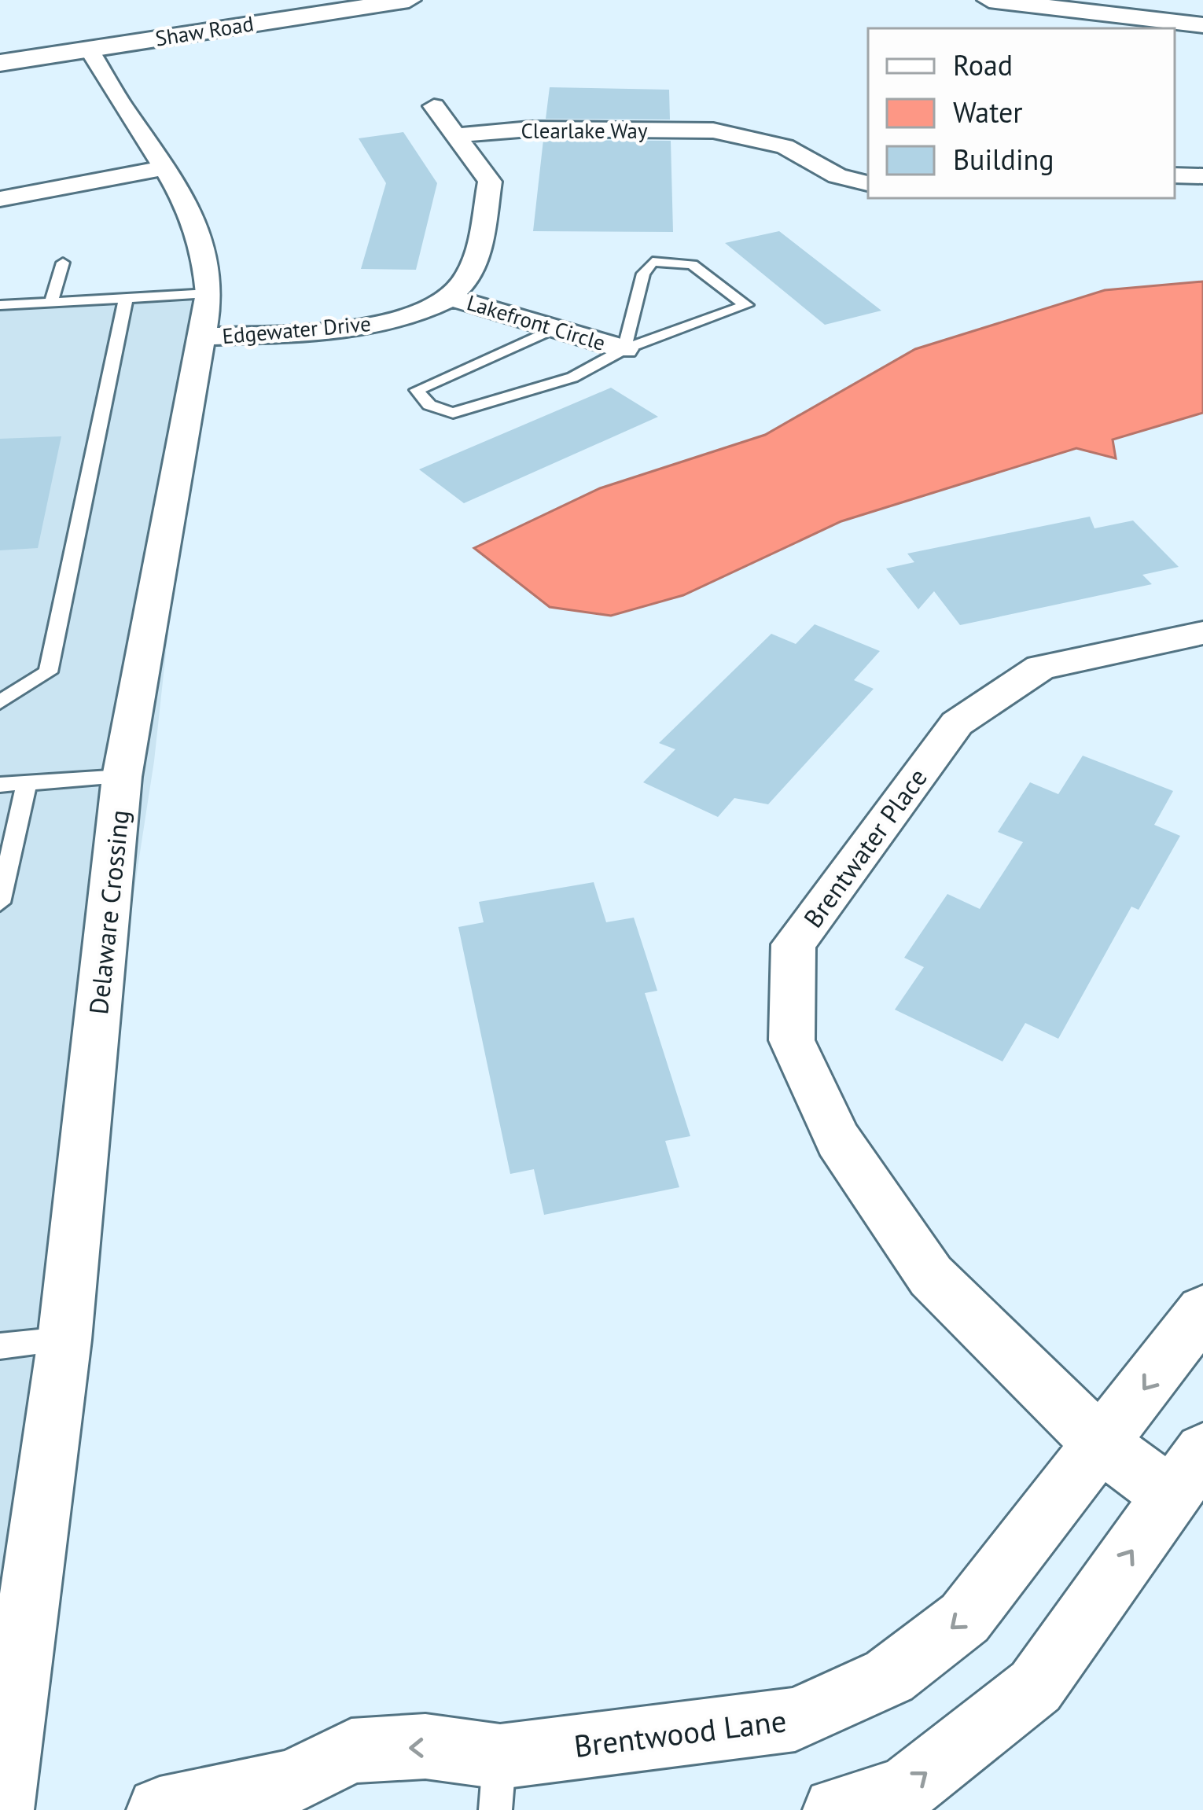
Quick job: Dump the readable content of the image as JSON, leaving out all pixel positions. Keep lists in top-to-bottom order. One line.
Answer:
{"streets":{"main road":["Shaw Road"],"street":["Clearlake Way","Lakefront Circle","Edgewater Drive","Brentwater Place","Delaware Crossing","Brentwood Lane"]},"crossings":[["Shaw Road","Delaware Crossing"],["Lakefront Circle","Edgewater Drive"],["Edgewater Drive","Delaware Crossing"],["Brentwater Place","Brentwood Lane"]],"legend":["Road","Water","Building"]}
